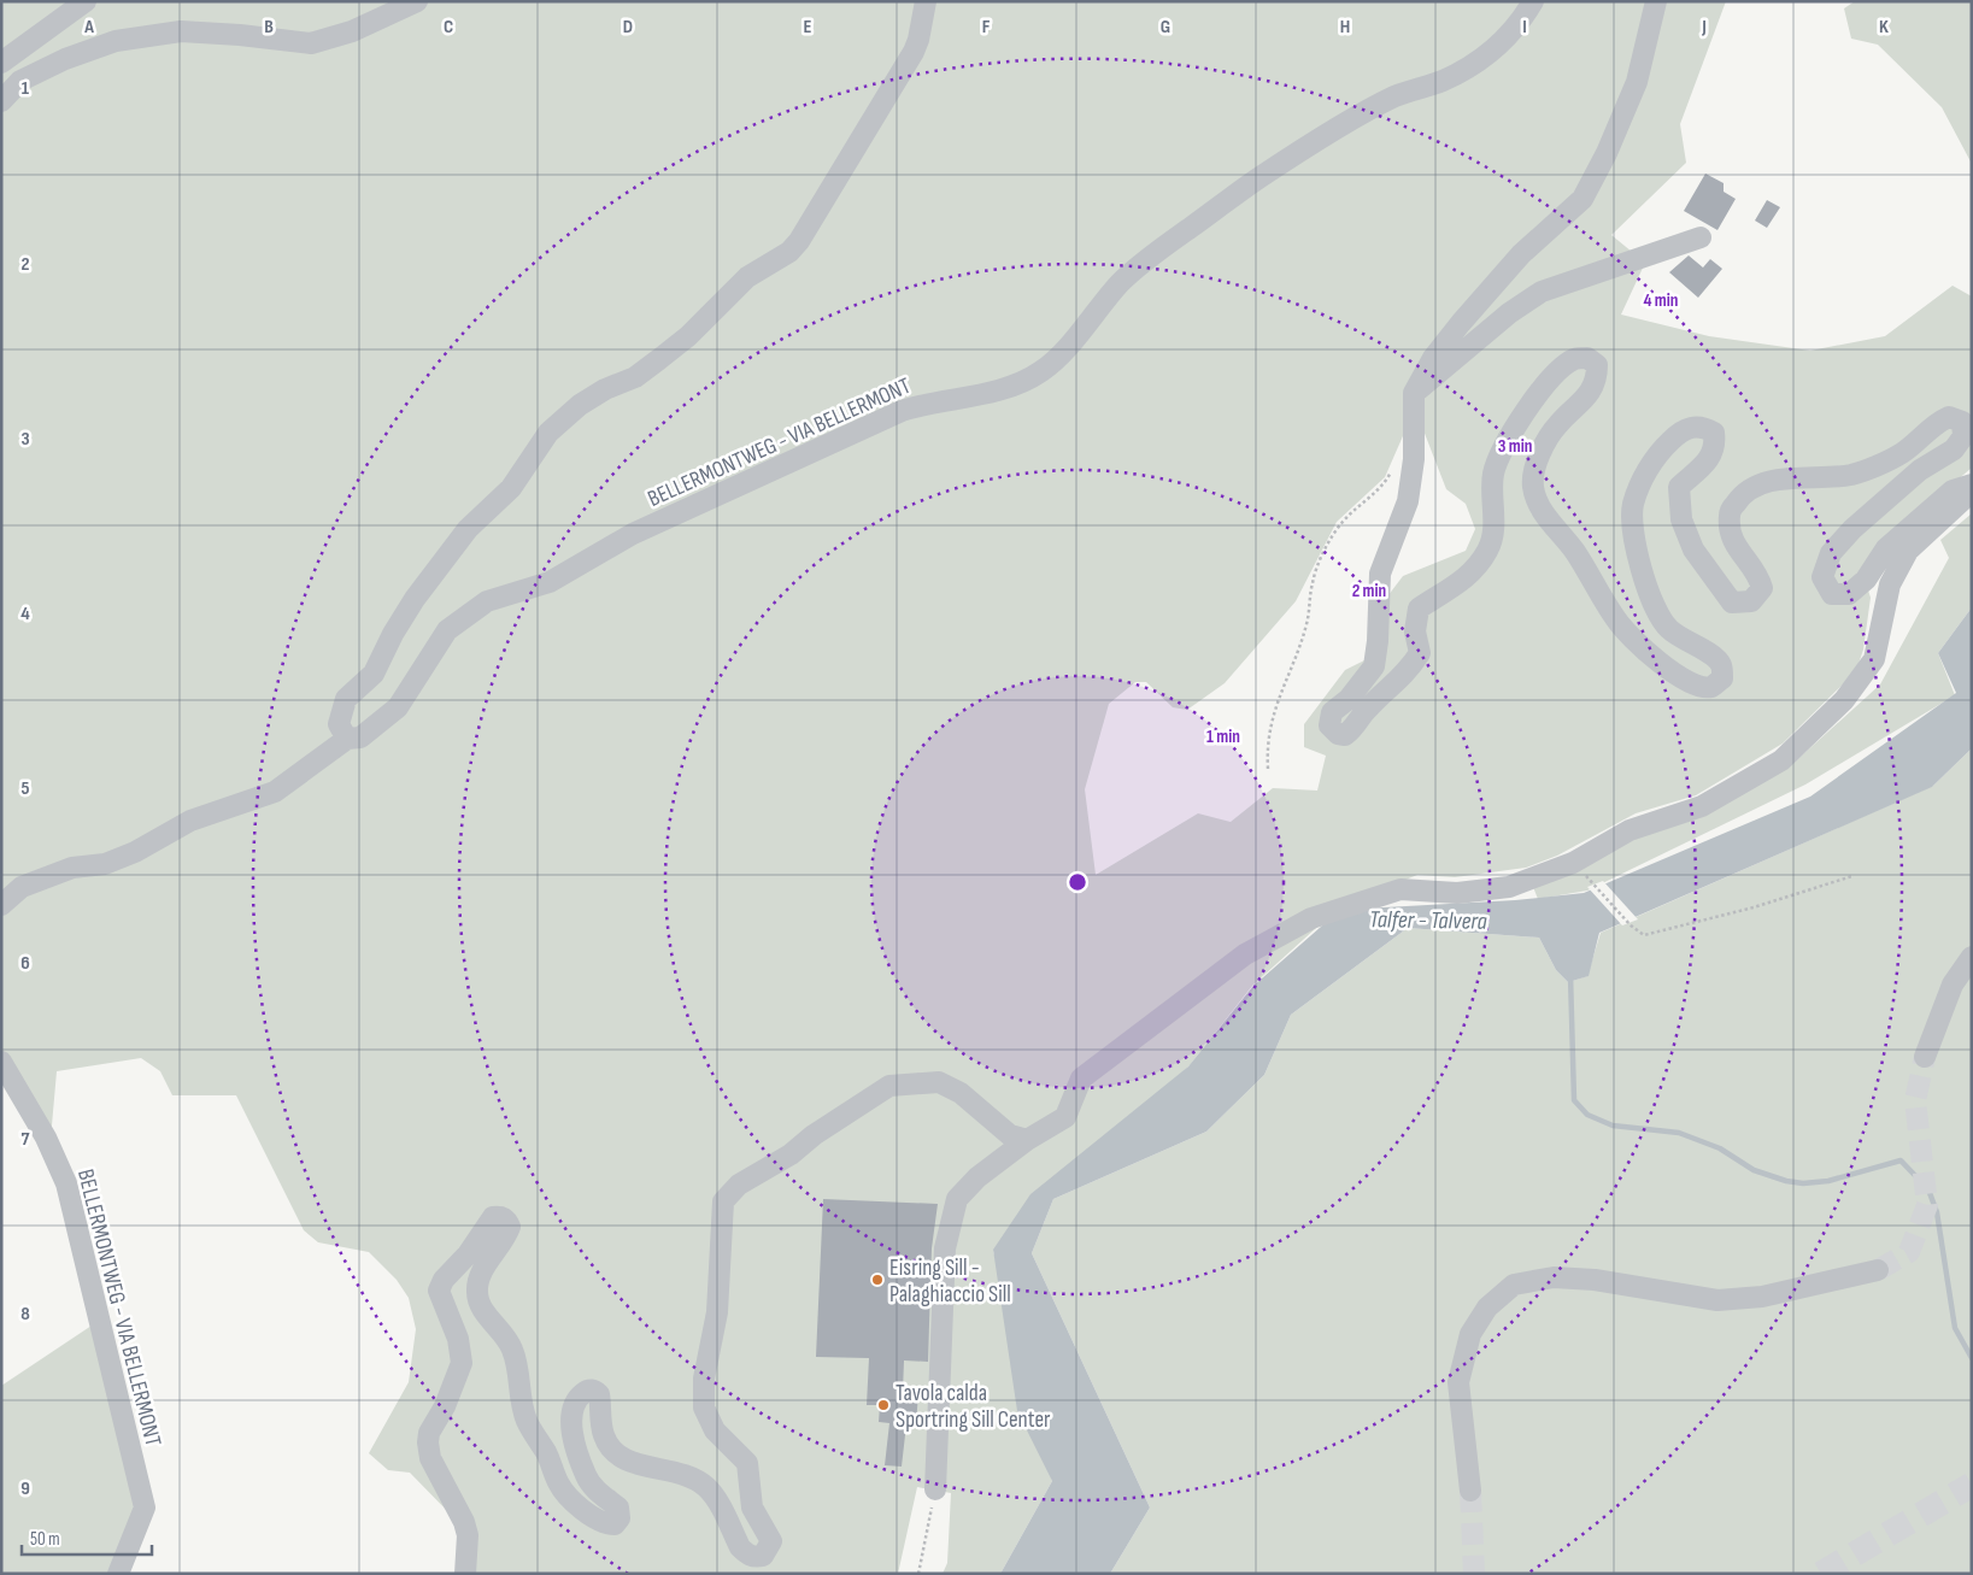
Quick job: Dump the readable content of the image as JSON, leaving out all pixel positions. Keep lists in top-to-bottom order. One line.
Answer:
{"streets":{"street":["BELLERMONTWEG - VIA BELLERMONT"]},"water":["Talfer - Talvera"],"places":["Eisring Sill - Palaghiaccio Sill","Tavola calda Sportring Sill Center"],"scale_bar":"50 m","grid":{"columns":["A","B","C","D","E","F","G","H","I","J","K"],"rows":["1","2","3","4","5","6","7","8","9"]},"rings":["4 min","3 min","2 min","1 min"]}
